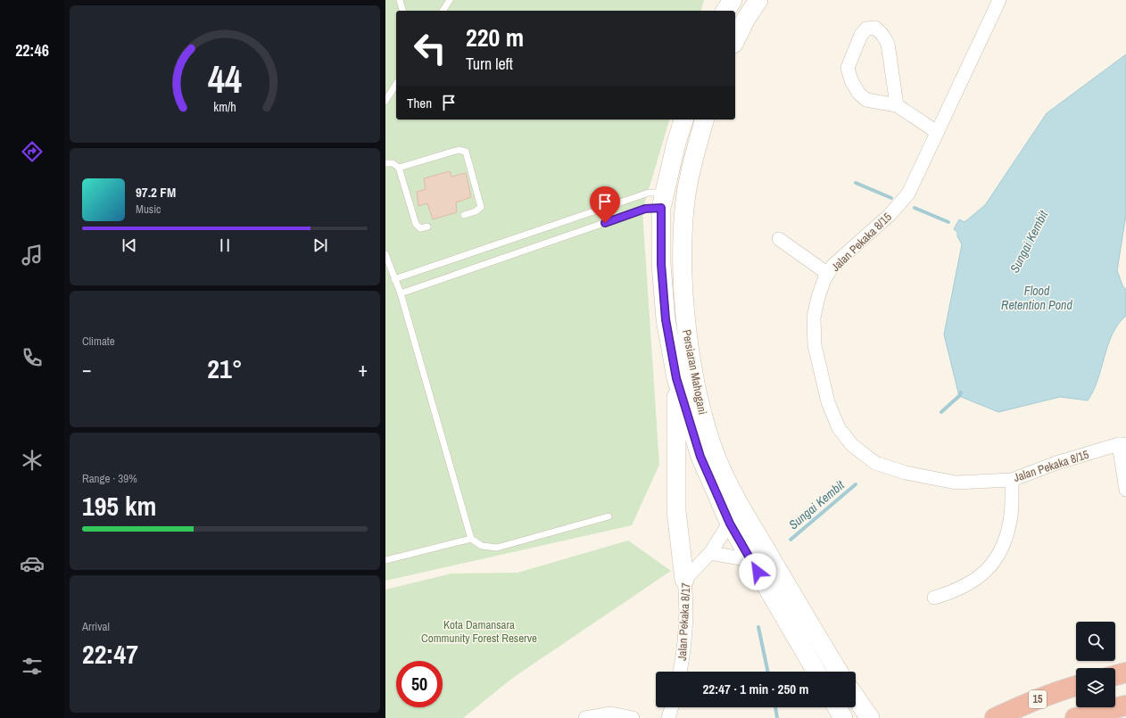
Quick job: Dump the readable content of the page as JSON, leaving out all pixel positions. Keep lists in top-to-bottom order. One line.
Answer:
{"streets":{"highway":["15"],"main road":["Persiaran Mahogani"],"street":["Jalan Pekaka 8/15","Jalan Pekaka 8/17"]},"crossings":[["Persiaran Mahogani","Jalan Pekaka 8/17"]],"water":["Sungai Kembit","Flood Retention Pond"],"parks":["Kota Damansara Community Forest Reserve"],"page":{"tabs":"22:46","turn":["220 m","Turn left"],"then":"Then","song":["97.2 FM","Music"],"tile":["Climate",["Range · 39%","195 km"],["Arrival","22:47"]],"heat":["−","21°","+"],"limit":"50","trip":"22:47 · 1 min · 250 m","gauge":["44","km/h"]}}
